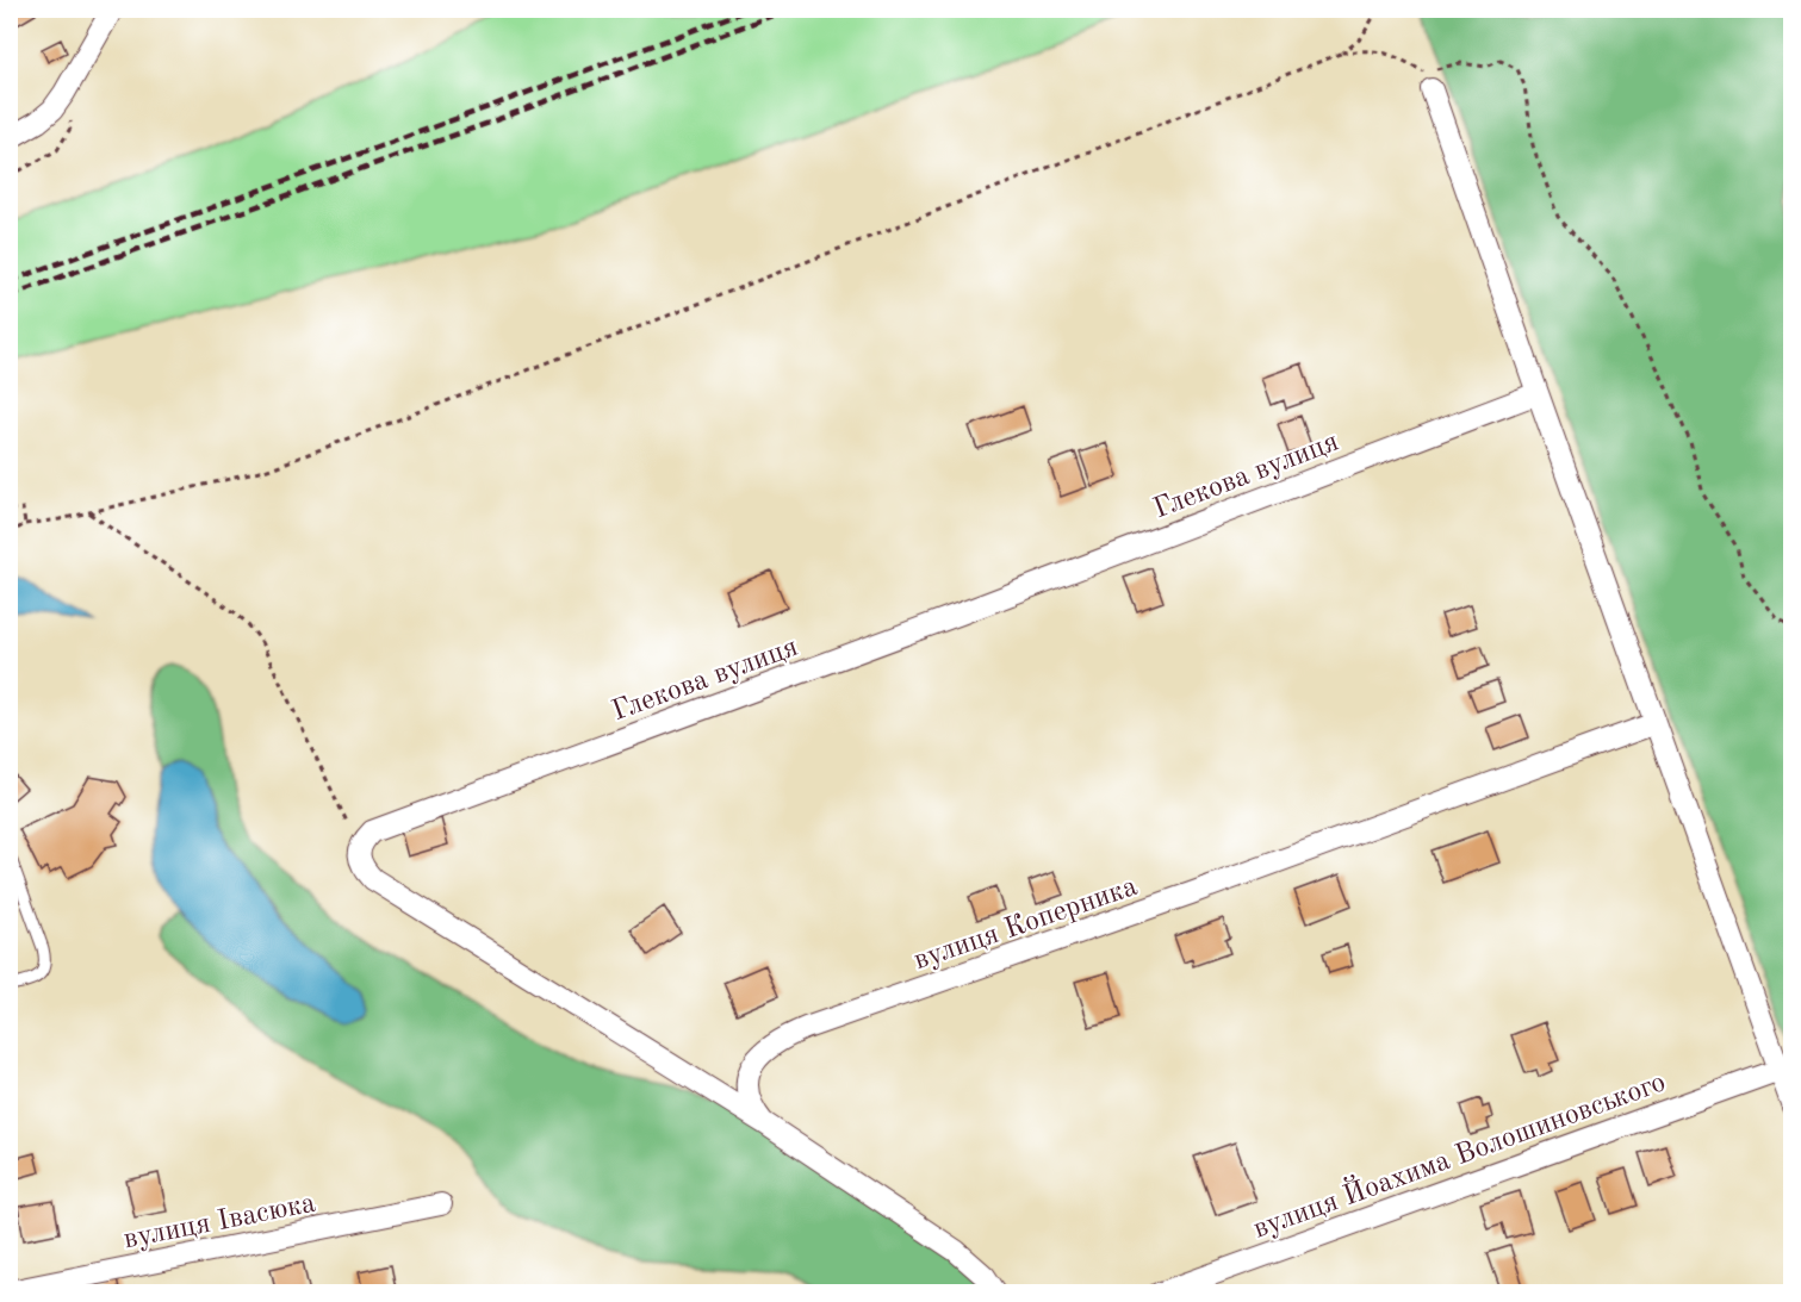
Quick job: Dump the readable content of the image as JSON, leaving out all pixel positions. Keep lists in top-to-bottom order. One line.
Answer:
{"streets":{"street":["Глекова вулиця","вулиця Коперника","вулиця Йоахима Волошиновського","вулиця Івасюка"]}}
